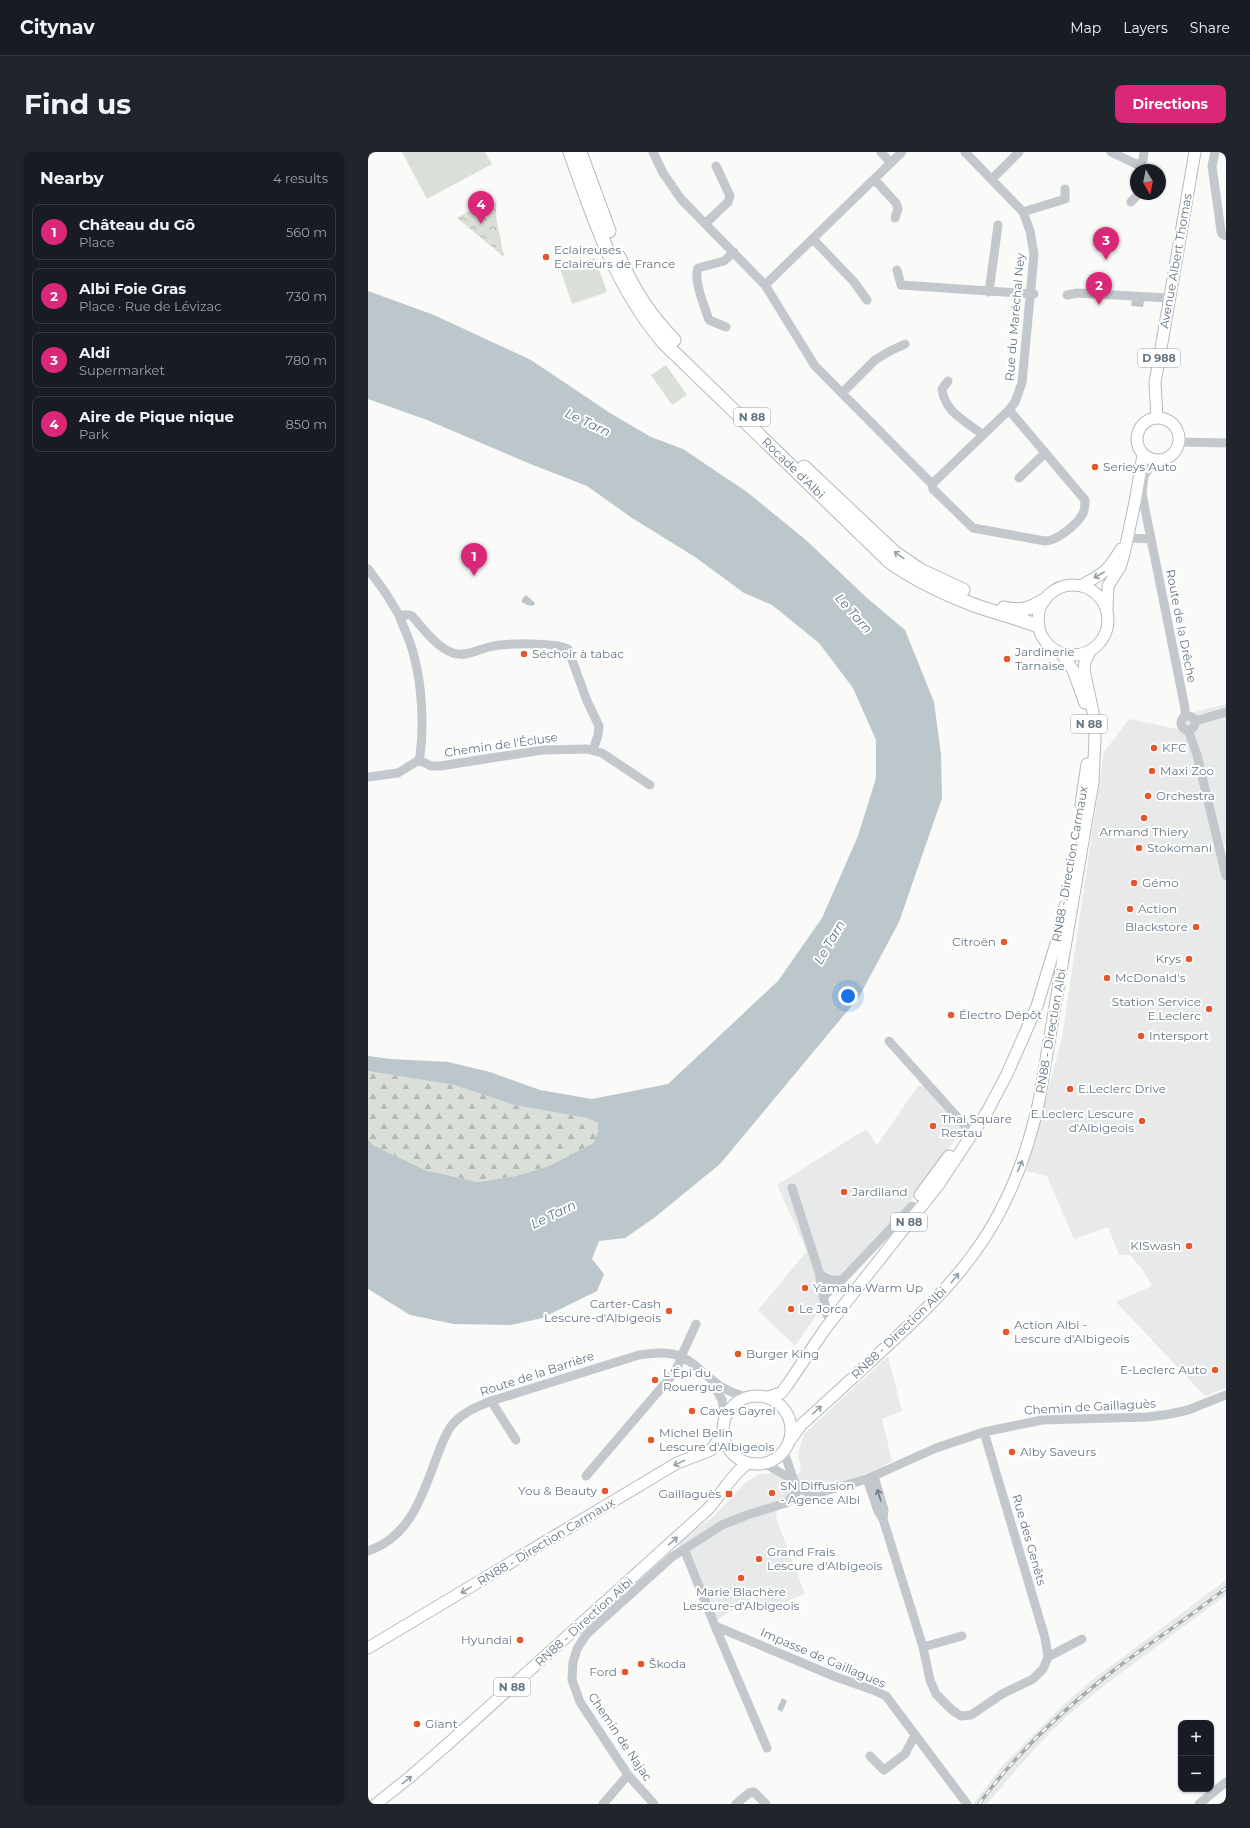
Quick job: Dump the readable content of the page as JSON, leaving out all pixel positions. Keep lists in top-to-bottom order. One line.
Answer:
{"streets":{"highway":["N 88","Rocade d'Albi"],"main road":["Avenue Albert Thomas","D 988","RN88 - Direction Carmaux","RN88 - Direction Albi"],"street":["Rue du Maréchal Ney","Route de la Drêche","Chemin de l'Écluse","Route de la Barrière","Chemin de Gaillaguès","Rue des Genêts","Impasse de Gaillagues","Chemin de Najac"]},"crossings":[["Avenue Albert Thomas","Route de la Drêche"],["Rocade d'Albi","RN88 - Direction Carmaux"],["Rocade d'Albi","RN88 - Direction Albi"],["RN88 - Direction Carmaux","RN88 - Direction Albi"],["RN88 - Direction Carmaux","Route de la Barrière"],["RN88 - Direction Carmaux","Chemin de Gaillaguès"],["RN88 - Direction Albi","Route de la Barrière"],["RN88 - Direction Albi","Chemin de Gaillaguès"],["Route de la Barrière","Chemin de Gaillaguès"],["Chemin de Gaillaguès","Rue des Genêts"],["Chemin de Gaillaguès","Chemin de Najac"]],"water":["Le Tarn"],"places":{"other":["Eclaireuses Eclaireurs de France","Serieys Auto","Séchoir à tabac","Jardinerie Tarnaise","KFC","Maxi Zoo","Orchestra","Armand Thiery","Stokomani","Gémo","Action","Blackstore","Citroën","Krys","McDonald's","Station Service E.Leclerc","Électro Dépôt","Intersport","E.Leclerc Drive","E.Leclerc Lescure d'Albigeois","Thai Square Restau","Jardiland","KISwash","Yamaha Warm Up","Le Jorca","Carter-Cash Lescure-d'Albigeois","Action Albi - Lescure d'Albigeois","Burger King","E-Leclerc Auto","L'Épi du Rouergue","Caves Gayrel","Michel Belin Lescure d'Albigeois","Alby Saveurs","You & Beauty","SN Diffusion - Agence Albi","Grand Frais Lescure d'Albigeois","Marie Blachère Lescure-d'Albigeois","Hyundai","Škoda","Ford","Giant"],"transit":["Gaillaguès"]},"north":"bottom","page":{"header":"Citynav","nav":["Map","Layers","Share"],"buttons":"Directions","title":"Find us","heading":["Nearby","4 results"],"pins":["4","3","2","1"],"list":[{"mark":"1","name":"Château du Gô","note":"Place","value":"560 m"},{"mark":"2","name":"Albi Foie Gras","note":"Place · Rue de Lévizac","value":"730 m"},{"mark":"3","name":"Aldi","note":"Supermarket","value":"780 m"},{"mark":"4","name":"Aire de Pique nique","note":"Park","value":"850 m"}],"map_buttons":["+","−"]}}
